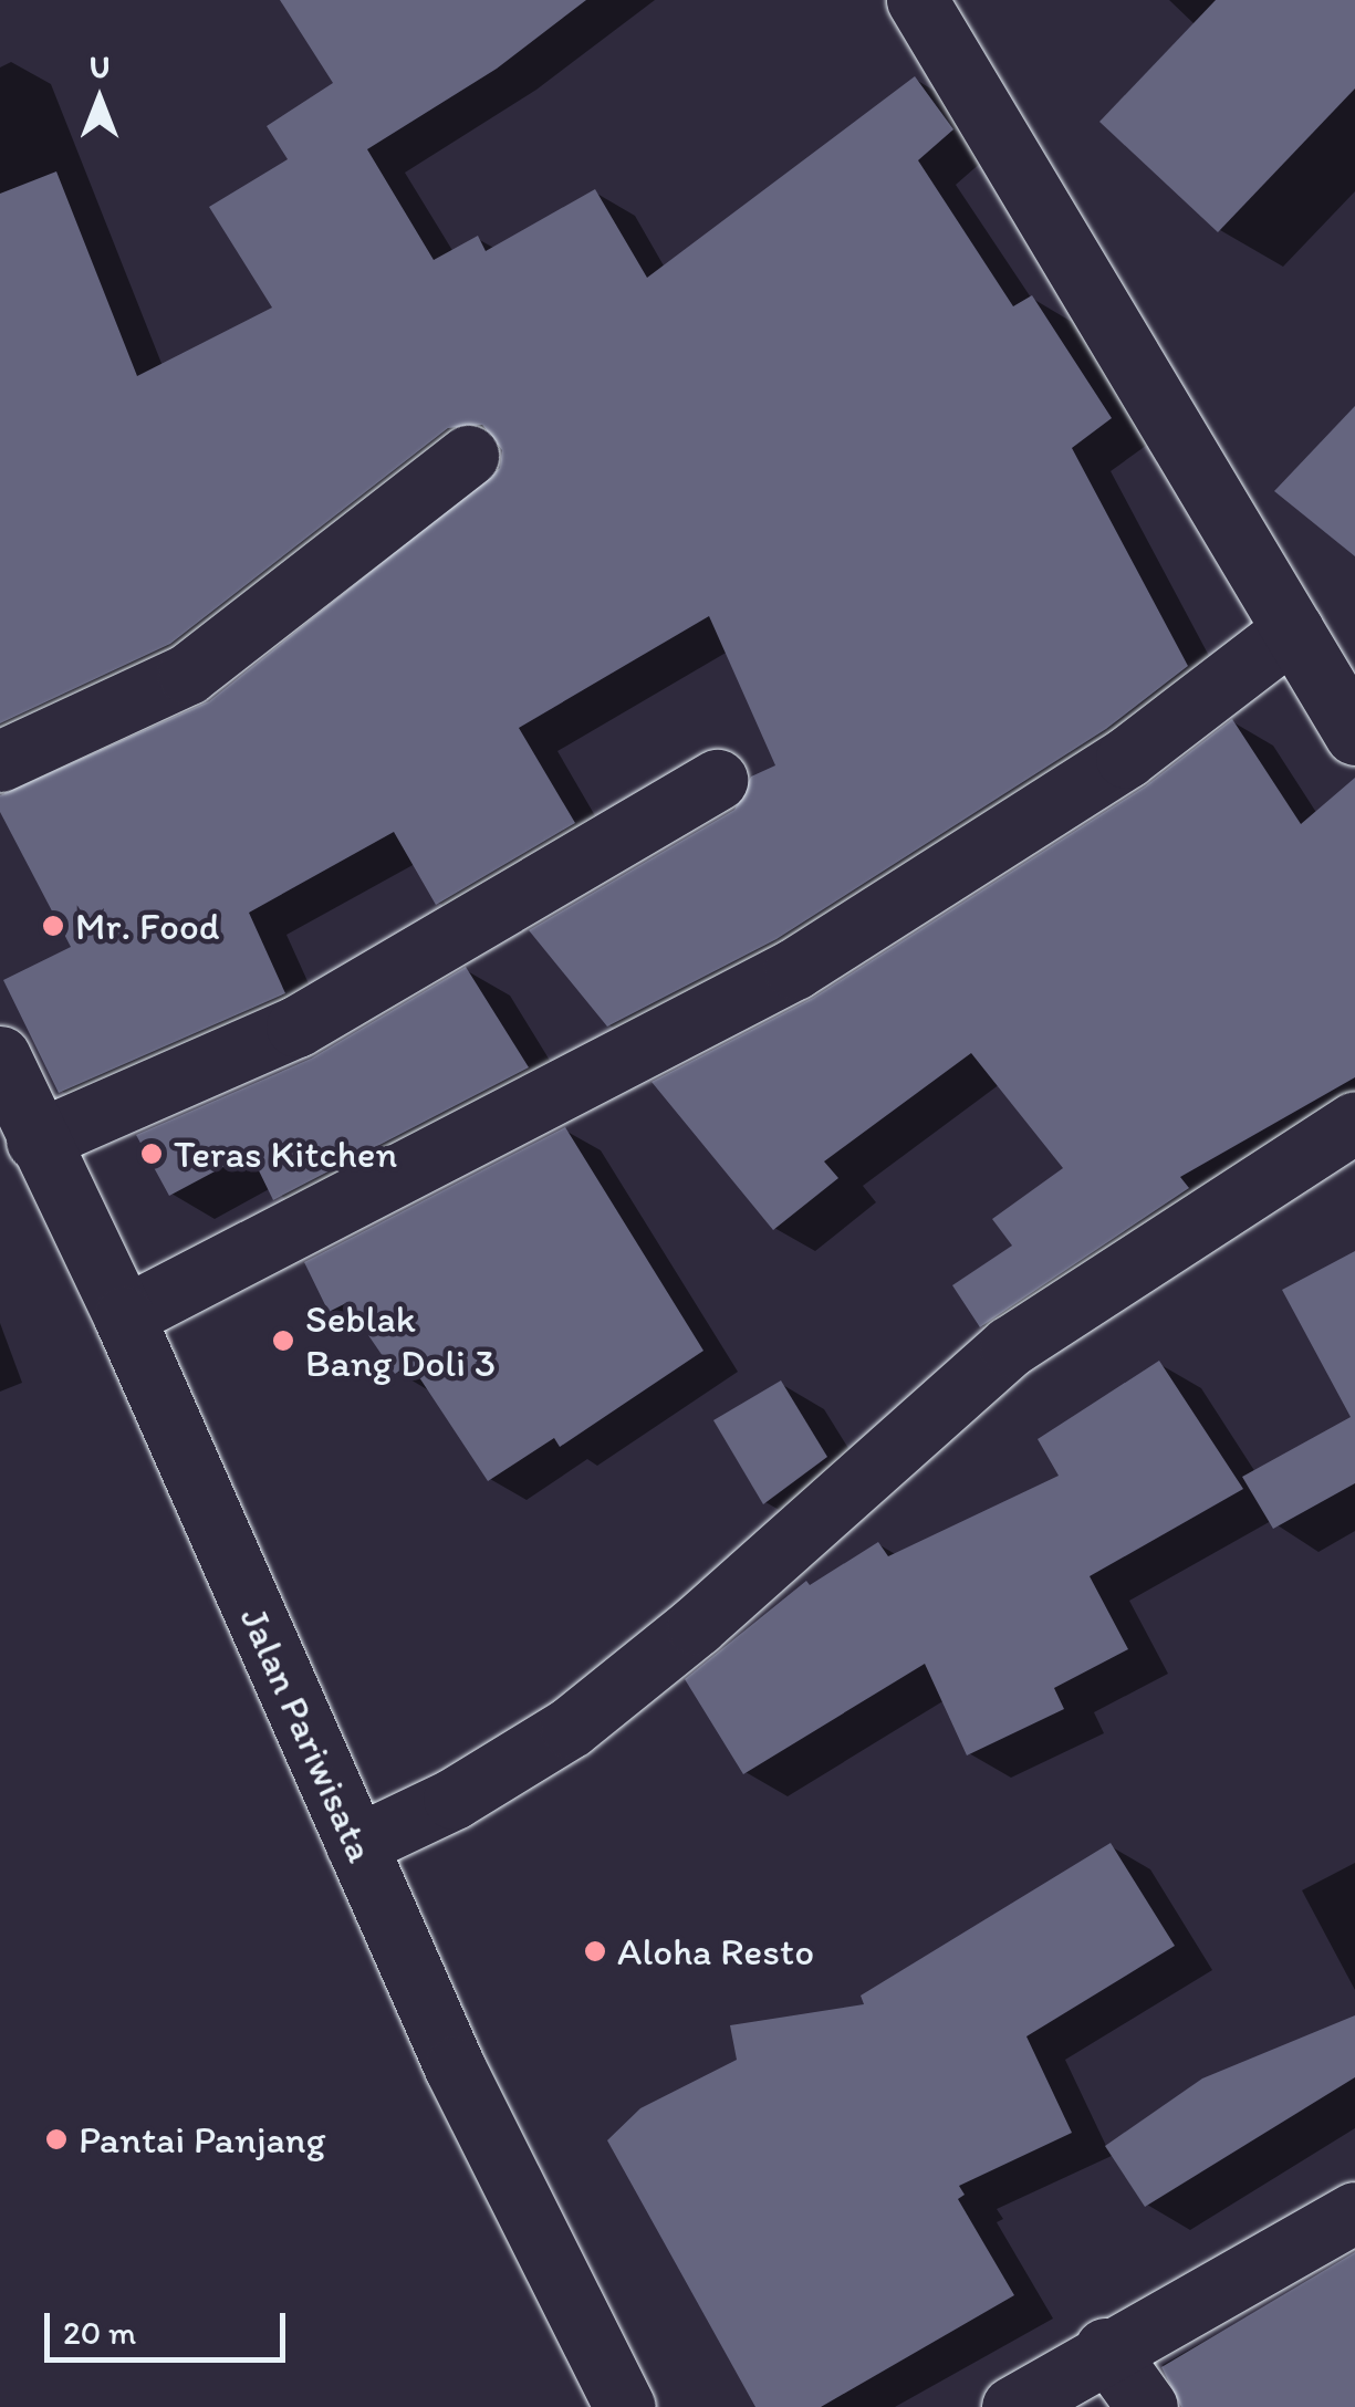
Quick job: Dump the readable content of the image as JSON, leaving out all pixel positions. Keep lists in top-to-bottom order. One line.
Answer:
{"streets":{"street":["Jalan Pariwisata"]},"places":["Mr. Food","Teras Kitchen","Seblak Bang Doli 3","Aloha Resto","Pantai Panjang"],"scale_bar":"20 m","north":"top"}
